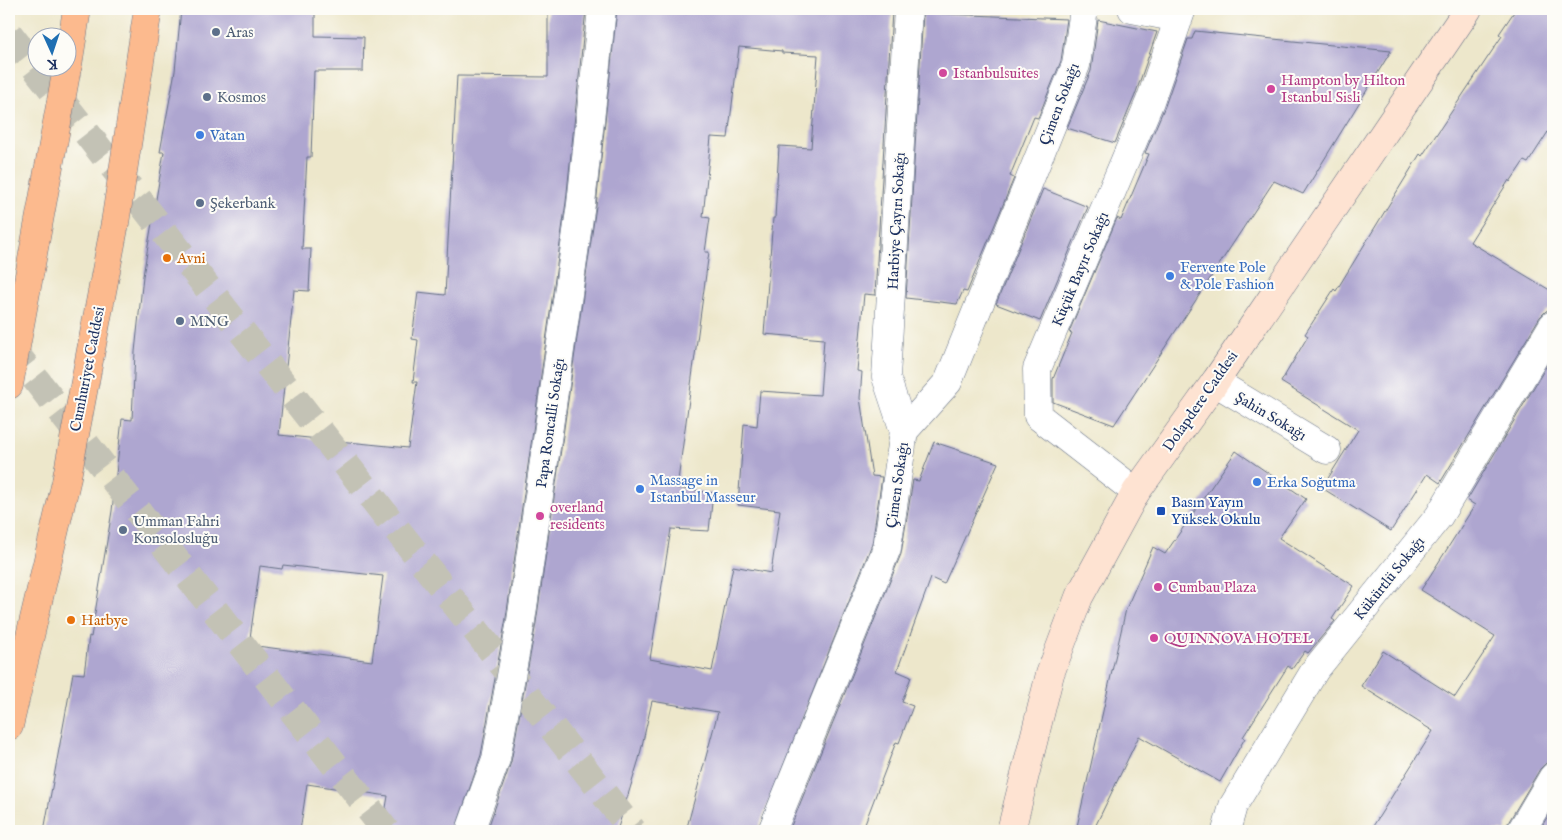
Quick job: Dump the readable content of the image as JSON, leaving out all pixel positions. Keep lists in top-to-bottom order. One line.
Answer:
{"streets":{"main road":["Cumhuriyet Caddesi","Dolapdere Caddesi"],"street":["Çimen Sokağı","Harbiye Çayırı Sokağı","Küçük Bayır Sokağı","Şahin Sokağı","Papa Roncalli Sokağı","Kükürtlü Sokağı"]},"crossings":[["Çimen Sokağı","Harbiye Çayırı Sokağı"],["Küçük Bayır Sokağı","Dolapdere Caddesi"],["Dolapdere Caddesi","Şahin Sokağı"]],"places":{"other":["Aras","Istanbulsuites","Hampton by Hilton Istanbul Sisli","Kosmos","Vatan","Şekerbank","Avni","Fervente Pole & Pole Fashion","MNG","Erka Soğutma","Massage in Istanbul Masseur","overland residents","Umman Fahri Konsolosluğu","Cumbau Plaza","Harbye","QUINNOVA HOTEL"],"transit":["Basın Yayın Yüksek Okulu"]},"north":"bottom"}
